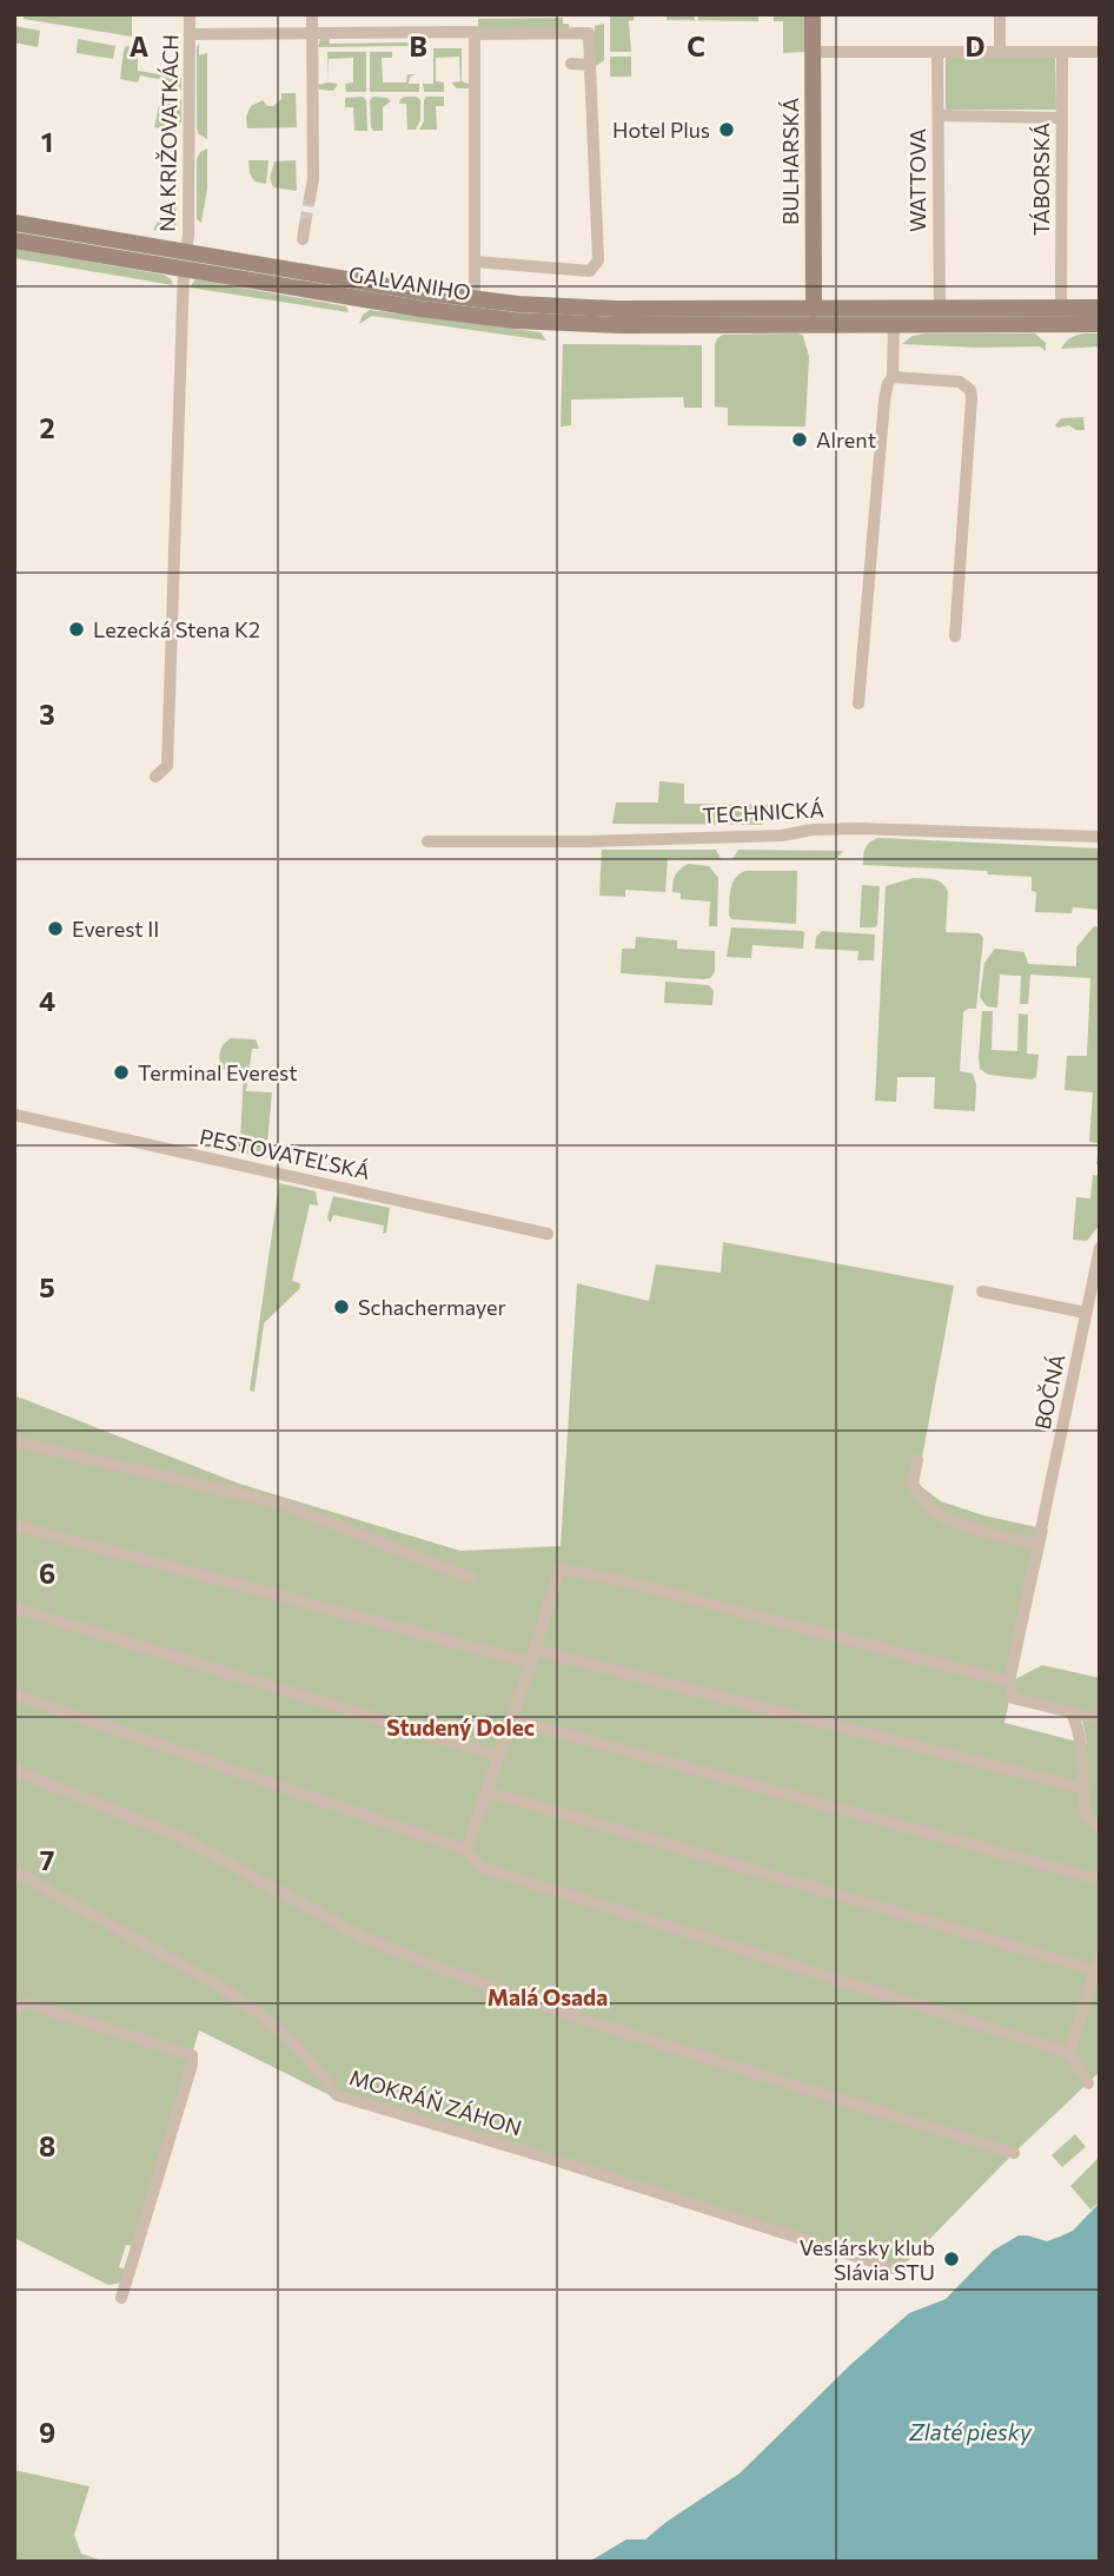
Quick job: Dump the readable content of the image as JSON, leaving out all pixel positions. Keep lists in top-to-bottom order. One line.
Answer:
{"streets":{"main road":["BULHARSKÁ","GALVANIHO"],"street":["NA KRIŽOVATKÁCH","TÁBORSKÁ","WATTOVA","TECHNICKÁ","PESTOVATEĽSKÁ","BOČNÁ","MOKRÁŇ ZÁHON"]},"crossings":[["NA KRIŽOVATKÁCH","GALVANIHO"],["BULHARSKÁ","GALVANIHO"],["TÁBORSKÁ","GALVANIHO"],["WATTOVA","GALVANIHO"]],"districts":["Studený Dolec","Malá Osada"],"water":["Zlaté piesky"],"places":["Hotel Plus","Alrent","Lezecká Stena K2","Everest II","Terminal Everest","Schachermayer","Veslársky klub Slávia STU"],"grid":{"columns":["A","B","C","D"],"rows":["1","2","3","4","5","6","7","8","9"]}}
